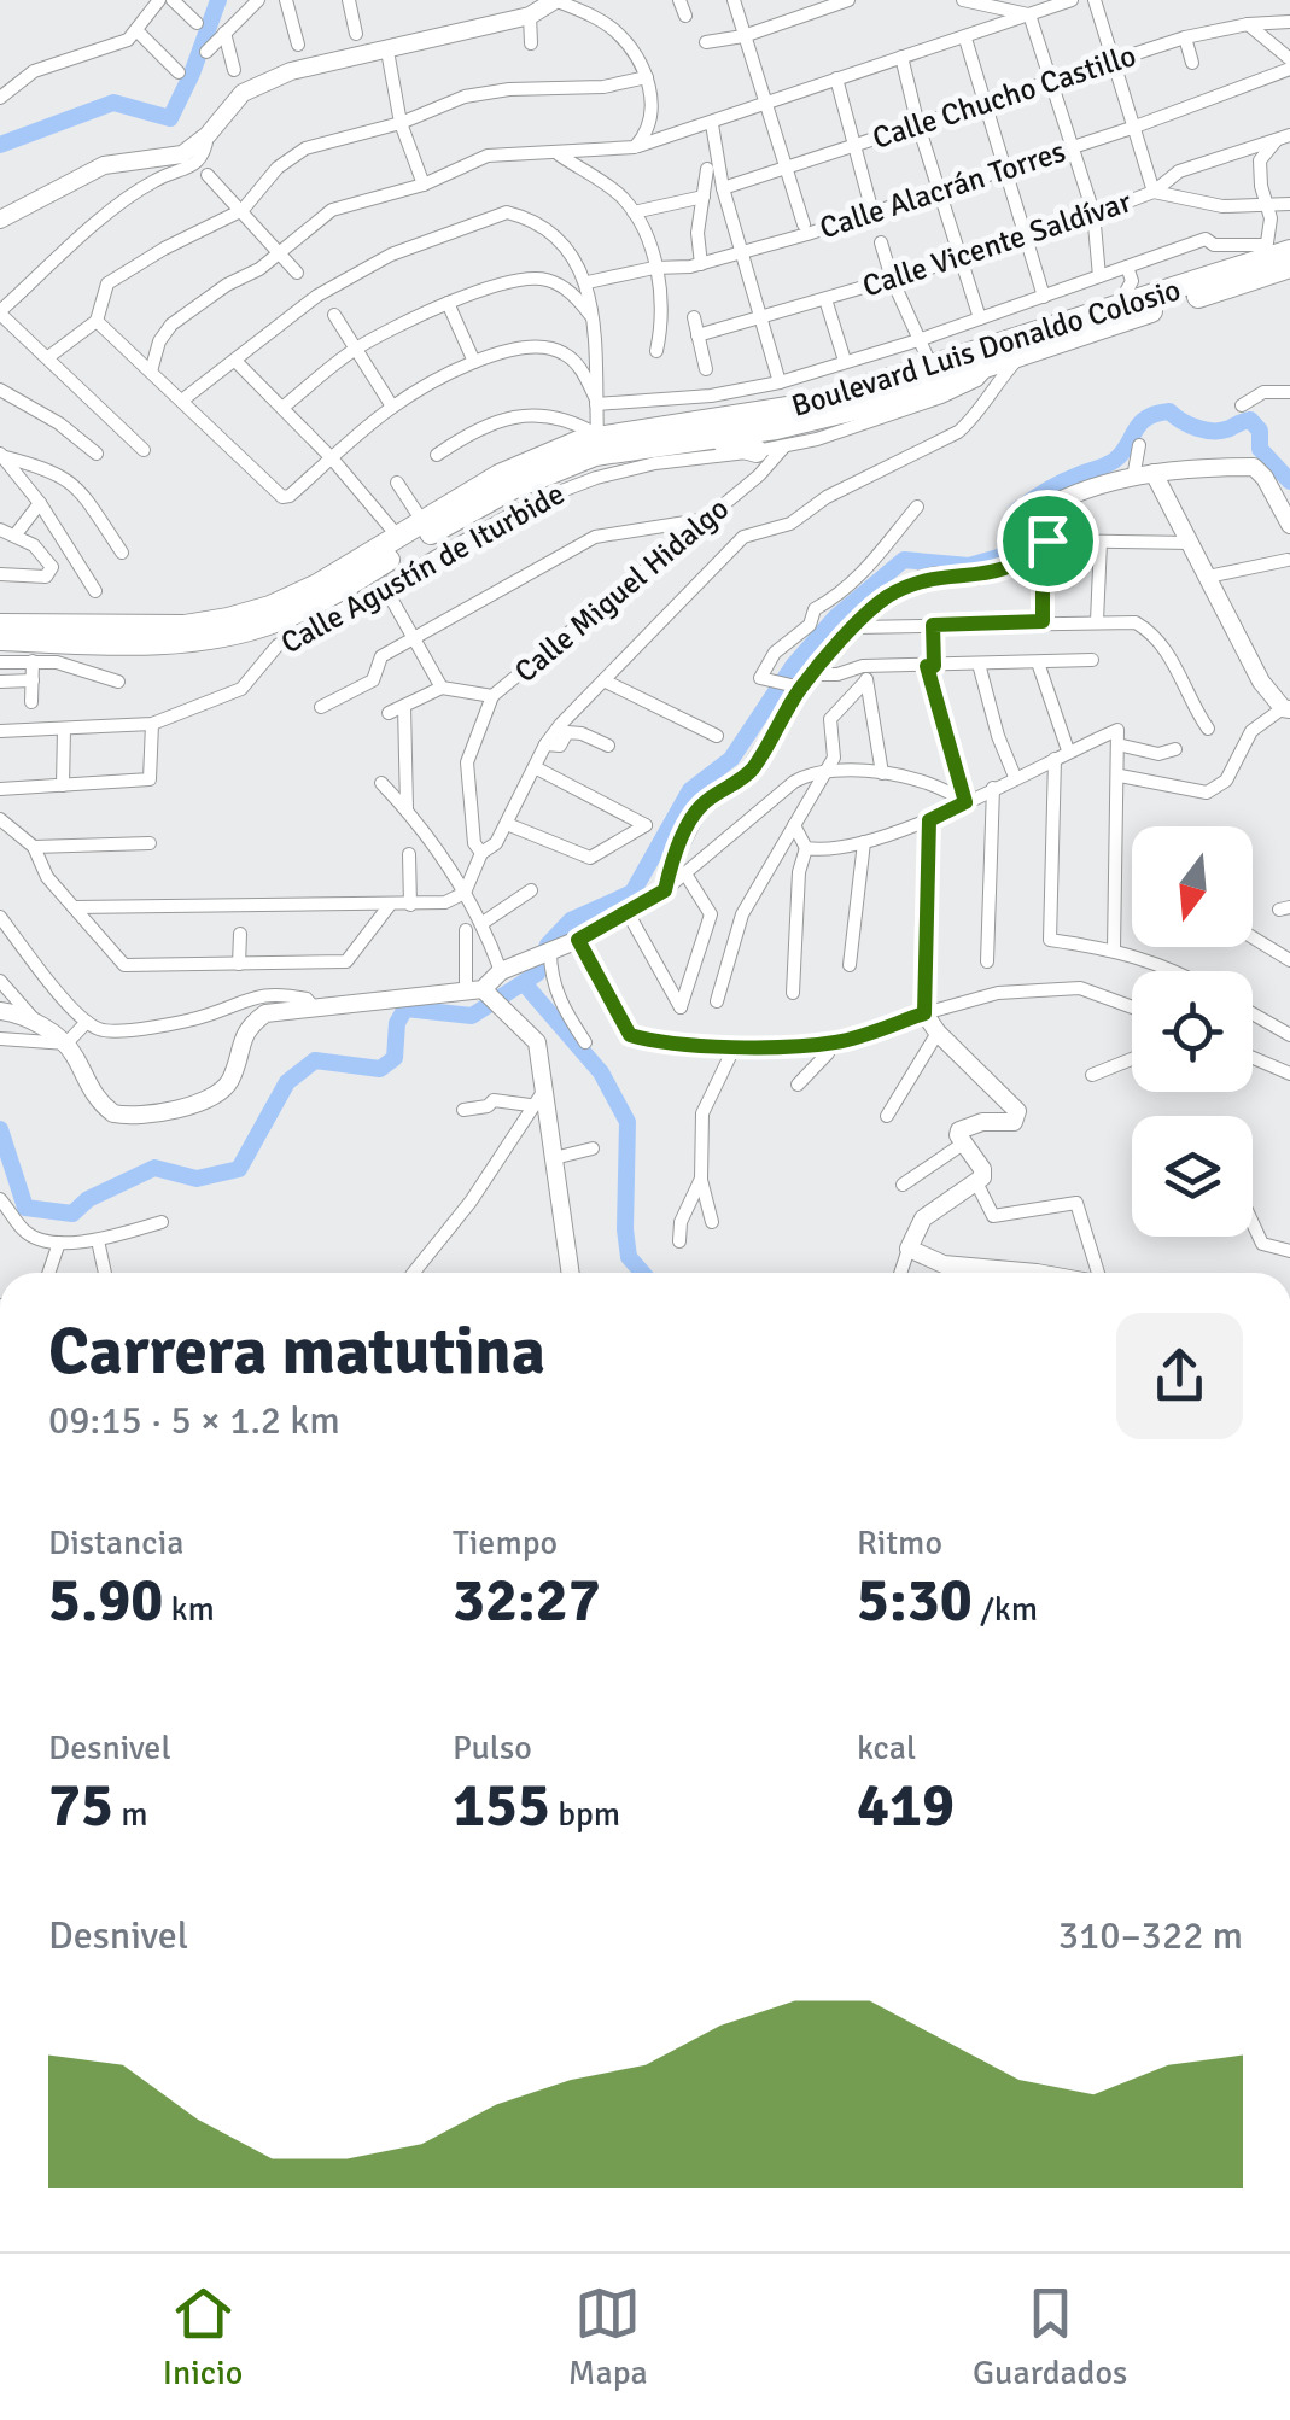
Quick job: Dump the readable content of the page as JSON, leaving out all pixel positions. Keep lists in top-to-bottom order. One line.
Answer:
{"streets":{"highway":["Boulevard Luis Donaldo Colosio"],"street":["Calle Chucho Castillo","Calle Alacrán Torres","Calle Vicente Saldívar","Calle Agustín de Iturbide","Calle Miguel Hidalgo"]},"crossings":[["Boulevard Luis Donaldo Colosio","Calle Agustín de Iturbide"],["Calle Agustín de Iturbide","Calle Miguel Hidalgo"]],"north":"bottom","page":{"heading":["Carrera matutina","09:15 · 5 × 1.2 km"],"stats":[["Distancia","5.90 km"],["Tiempo","32:27"],["Ritmo","5:30 /km"],["Desnivel","75 m"],["Pulso","155 bpm"],["kcal","419"]],"chart":["Desnivel","310–322 m"],"tabs":["Inicio","Mapa","Guardados"]}}
